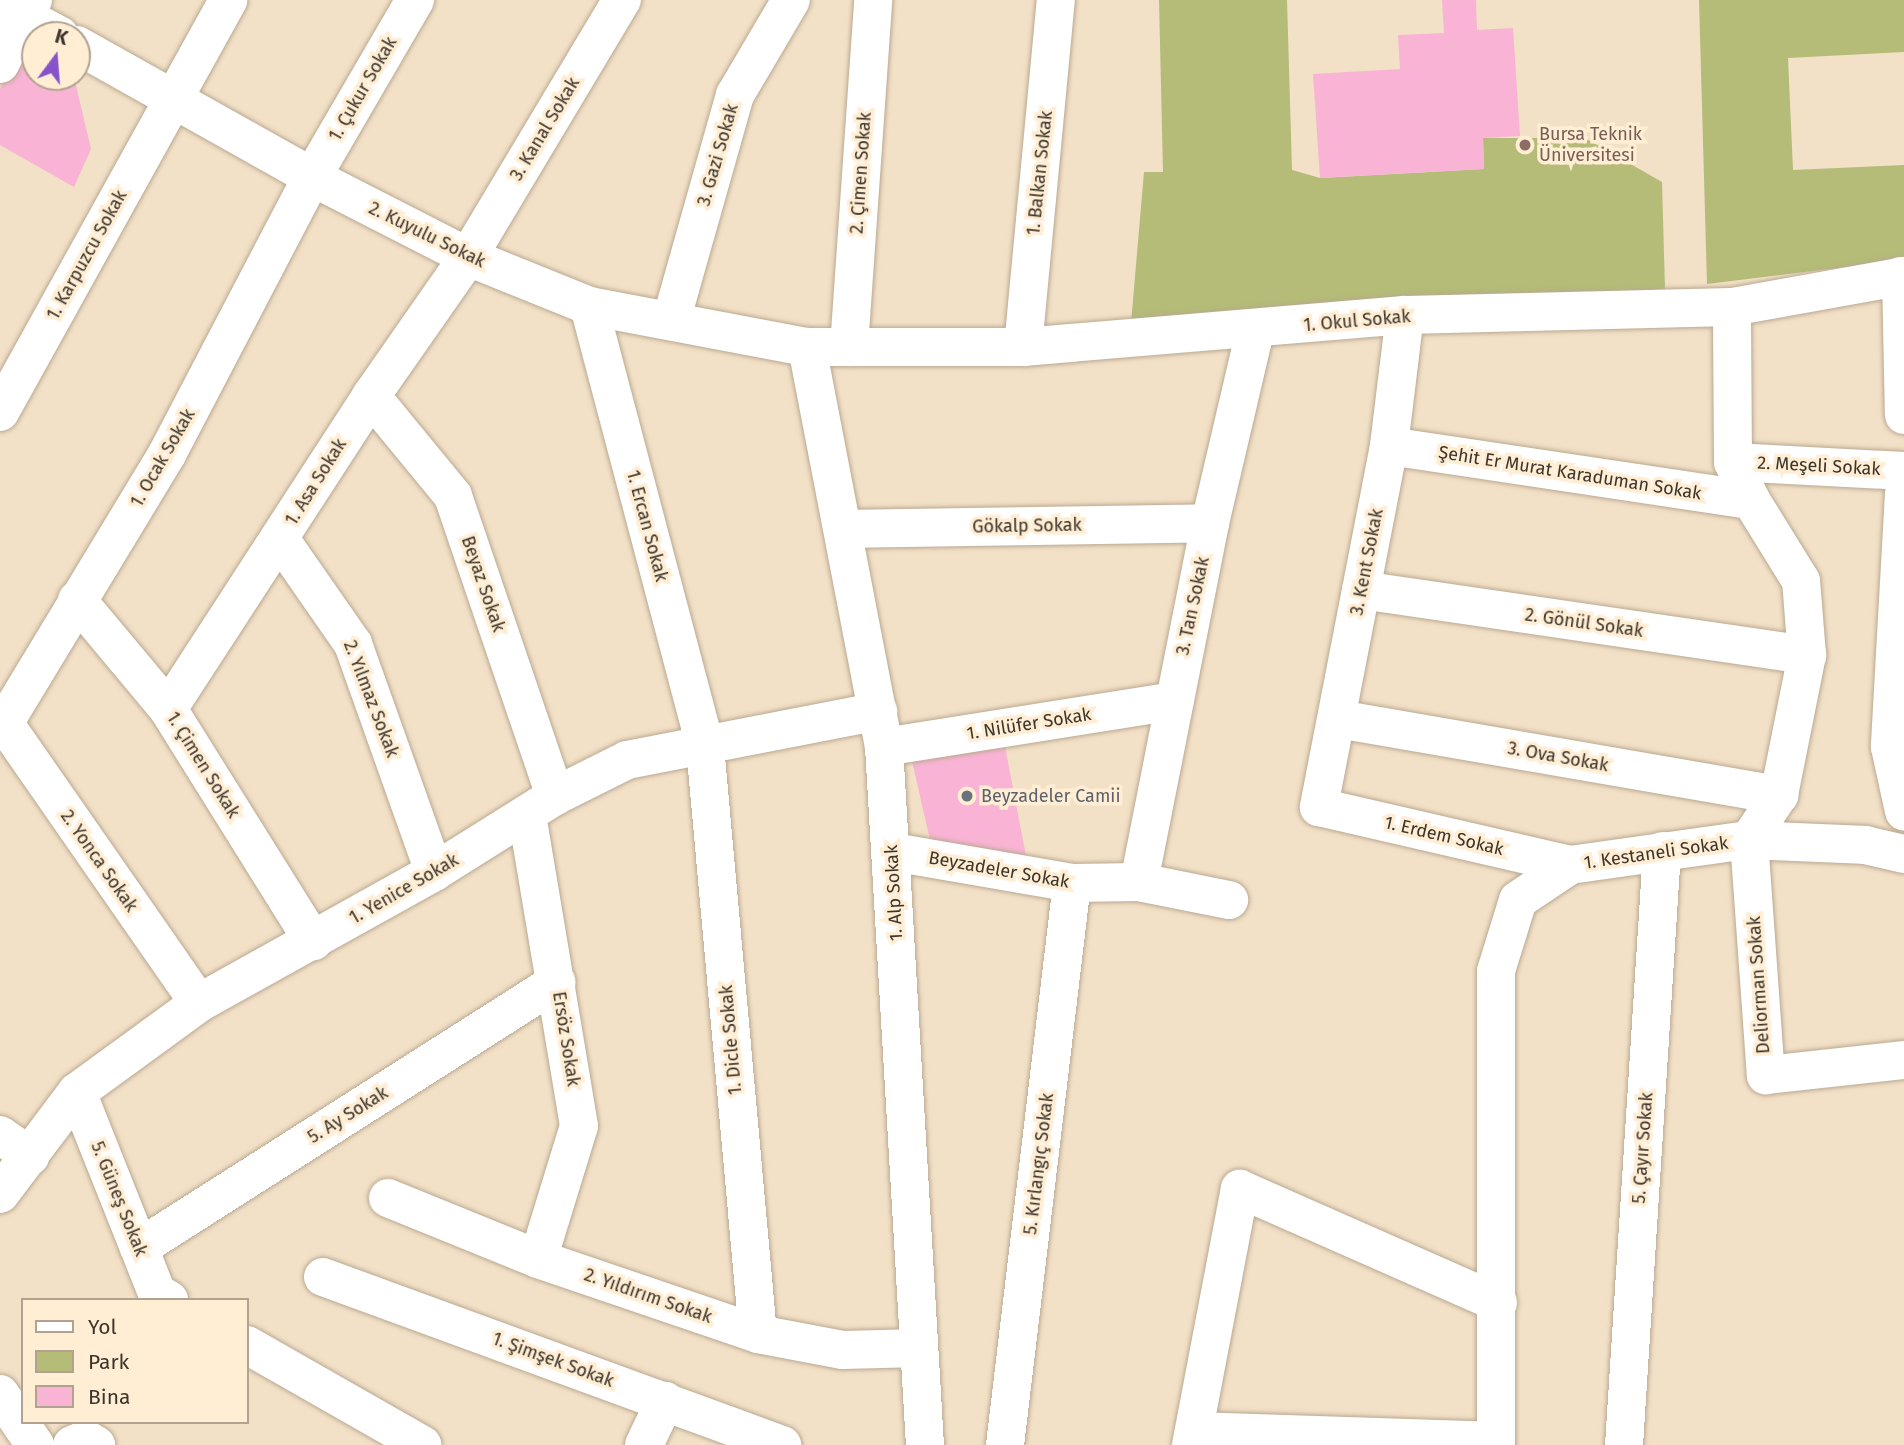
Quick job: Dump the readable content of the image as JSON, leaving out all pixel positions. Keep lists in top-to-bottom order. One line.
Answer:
{"streets":{"street":["1. Çukur Sokak","3. Kanal Sokak","3. Gazi Sokak","2. Çimen Sokak","1. Balkan Sokak","2. Kuyulu Sokak","1. Karpuzcu Sokak","1. Okul Sokak","1. Ocak Sokak","2. Meşeli Sokak","Şehit Er Murat Karaduman Sokak","1. Asa Sokak","1. Ercan Sokak","Gökalp Sokak","3. Kent Sokak","Beyaz Sokak","3. Tan Sokak","2. Gönül Sokak","2. Yılmaz Sokak","1. Nilüfer Sokak","3. Ova Sokak","1. Çimen Sokak","1. Erdem Sokak","1. Kestaneli Sokak","2. Yonca Sokak","Beyzadeler Sokak","1. Yenice Sokak","1. Alp Sokak","Deliorman Sokak","Ersöz Sokak","1. Dicle Sokak","5. Ay Sokak","5. Çayır Sokak","5. Kırlangıç Sokak","5. Güneş Sokak","2. Yıldırım Sokak","1. Şimşek Sokak"]},"crossings":[["1. Çukur Sokak","2. Kuyulu Sokak"],["1. Çukur Sokak","1. Ocak Sokak"],["3. Kanal Sokak","2. Kuyulu Sokak"],["3. Kanal Sokak","1. Asa Sokak"],["3. Gazi Sokak","2. Kuyulu Sokak"],["2. Çimen Sokak","1. Okul Sokak"],["1. Balkan Sokak","1. Okul Sokak"],["2. Kuyulu Sokak","1. Karpuzcu Sokak"],["2. Kuyulu Sokak","1. Okul Sokak"],["2. Kuyulu Sokak","1. Ocak Sokak"],["2. Kuyulu Sokak","1. Asa Sokak"],["2. Kuyulu Sokak","1. Ercan Sokak"],["2. Kuyulu Sokak","1. Alp Sokak"],["1. Okul Sokak","3. Kent Sokak"],["1. Okul Sokak","3. Tan Sokak"],["1. Okul Sokak","1. Kestaneli Sokak"],["1. Okul Sokak","1. Alp Sokak"],["1. Ocak Sokak","1. Çimen Sokak"],["1. Ocak Sokak","2. Yonca Sokak"],["2. Meşeli Sokak","1. Kestaneli Sokak"],["Şehit Er Murat Karaduman Sokak","3. Kent Sokak"],["Şehit Er Murat Karaduman Sokak","1. Kestaneli Sokak"],["1. Asa Sokak","Beyaz Sokak"],["1. Asa Sokak","2. Yılmaz Sokak"],["1. Asa Sokak","1. Çimen Sokak"],["1. Ercan Sokak","1. Yenice Sokak"],["1. Ercan Sokak","1. Dicle Sokak"],["Gökalp Sokak","3. Tan Sokak"],["Gökalp Sokak","1. Alp Sokak"],["3. Kent Sokak","2. Gönül Sokak"],["3. Kent Sokak","3. Ova Sokak"],["3. Kent Sokak","1. Erdem Sokak"],["Beyaz Sokak","1. Yenice Sokak"],["Beyaz Sokak","Ersöz Sokak"],["3. Tan Sokak","1. Nilüfer Sokak"],["3. Tan Sokak","Beyzadeler Sokak"],["2. Gönül Sokak","1. Kestaneli Sokak"],["2. Yılmaz Sokak","1. Yenice Sokak"],["1. Nilüfer Sokak","1. Yenice Sokak"],["1. Nilüfer Sokak","1. Alp Sokak"],["3. Ova Sokak","1. Kestaneli Sokak"],["1. Çimen Sokak","1. Yenice Sokak"],["1. Erdem Sokak","1. Kestaneli Sokak"],["1. Kestaneli Sokak","Deliorman Sokak"],["1. Kestaneli Sokak","5. Çayır Sokak"],["2. Yonca Sokak","1. Yenice Sokak"],["Beyzadeler Sokak","1. Alp Sokak"],["Beyzadeler Sokak","5. Kırlangıç Sokak"],["1. Yenice Sokak","1. Alp Sokak"],["1. Yenice Sokak","Ersöz Sokak"],["1. Yenice Sokak","1. Dicle Sokak"],["1. Yenice Sokak","5. Güneş Sokak"],["1. Alp Sokak","2. Yıldırım Sokak"],["Ersöz Sokak","5. Ay Sokak"],["Ersöz Sokak","2. Yıldırım Sokak"],["1. Dicle Sokak","2. Yıldırım Sokak"],["5. Ay Sokak","5. Güneş Sokak"]],"places":["Bursa Teknik Üniversitesi","Beyzadeler Camii"],"legend":["Yol","Park","Bina"],"north":"top"}
